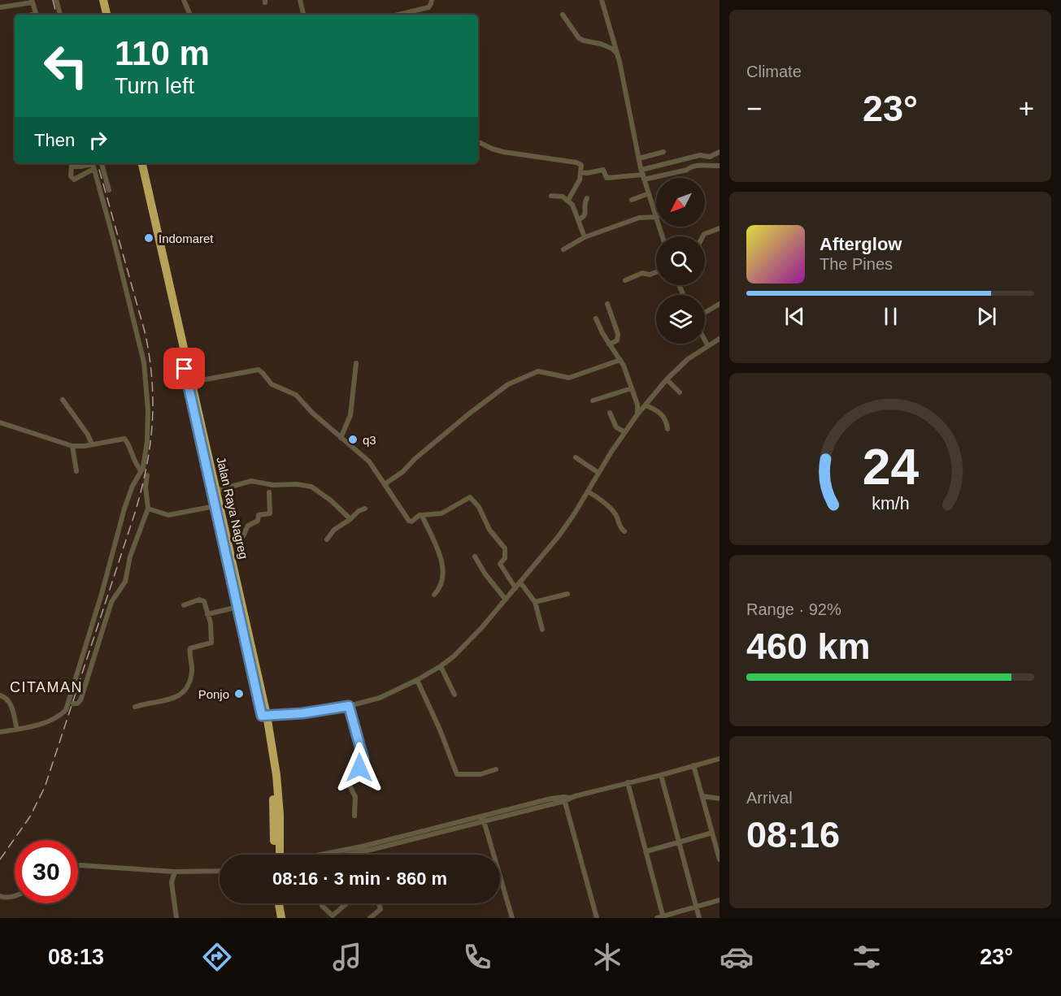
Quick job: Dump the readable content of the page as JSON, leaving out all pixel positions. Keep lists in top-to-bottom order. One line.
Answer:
{"streets":{"highway":["Jalan Raya Nagreg"]},"districts":["CITAMAN"],"places":["Indomaret","q3","Ponjo"],"north":"bottom left","page":{"tile":["Climate",["Range · 92%","460 km"],["Arrival","08:16"]],"turn":["110 m","Turn left"],"heat":["−","23°","+"],"then":"Then","song":["Afterglow","The Pines"],"limit":"30","trip":"08:16 · 3 min · 860 m","tabs":["08:13","23°"],"gauge":["24","km/h"]}}
